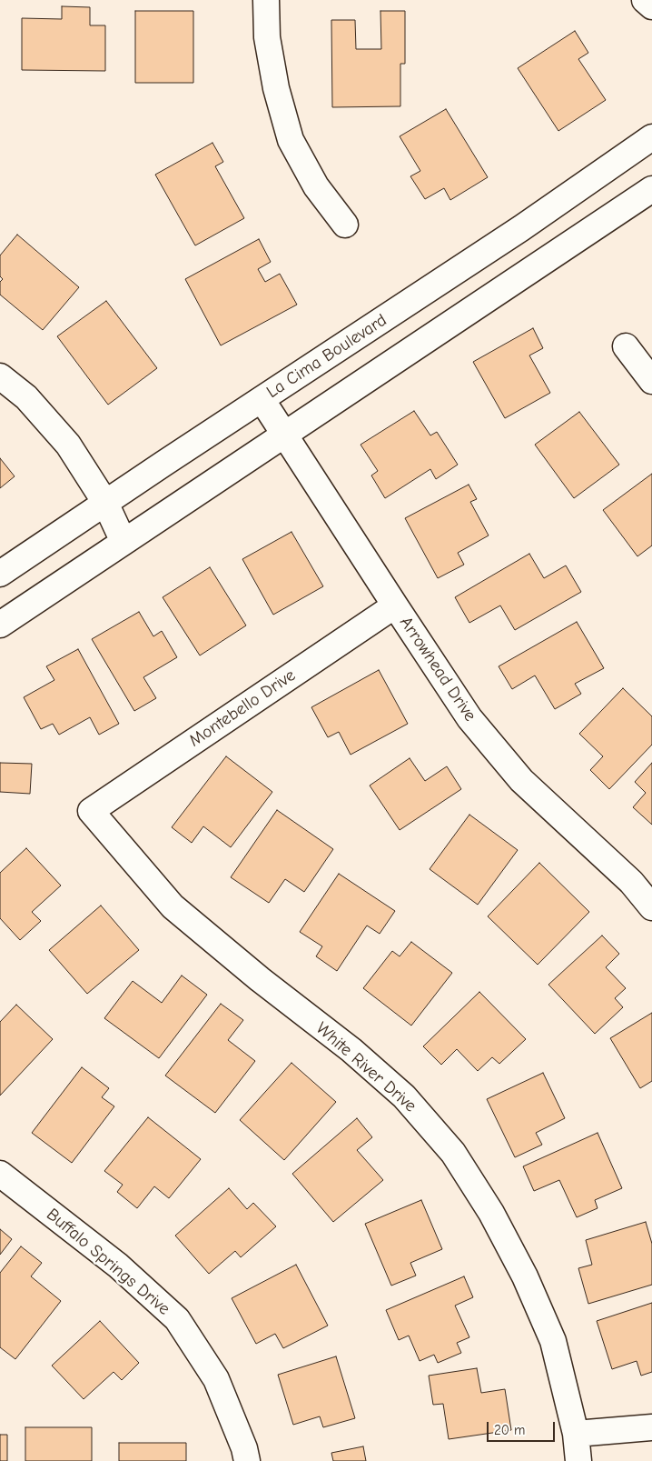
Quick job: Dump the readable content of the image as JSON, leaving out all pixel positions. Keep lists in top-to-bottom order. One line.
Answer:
{"streets":{"street":["La Cima Boulevard","Arrowhead Drive","Montebello Drive","White River Drive","Buffalo Springs Drive"]},"crossings":[["La Cima Boulevard","Arrowhead Drive"],["Arrowhead Drive","Montebello Drive"],["Montebello Drive","White River Drive"]],"scale_bar":"20 m"}
